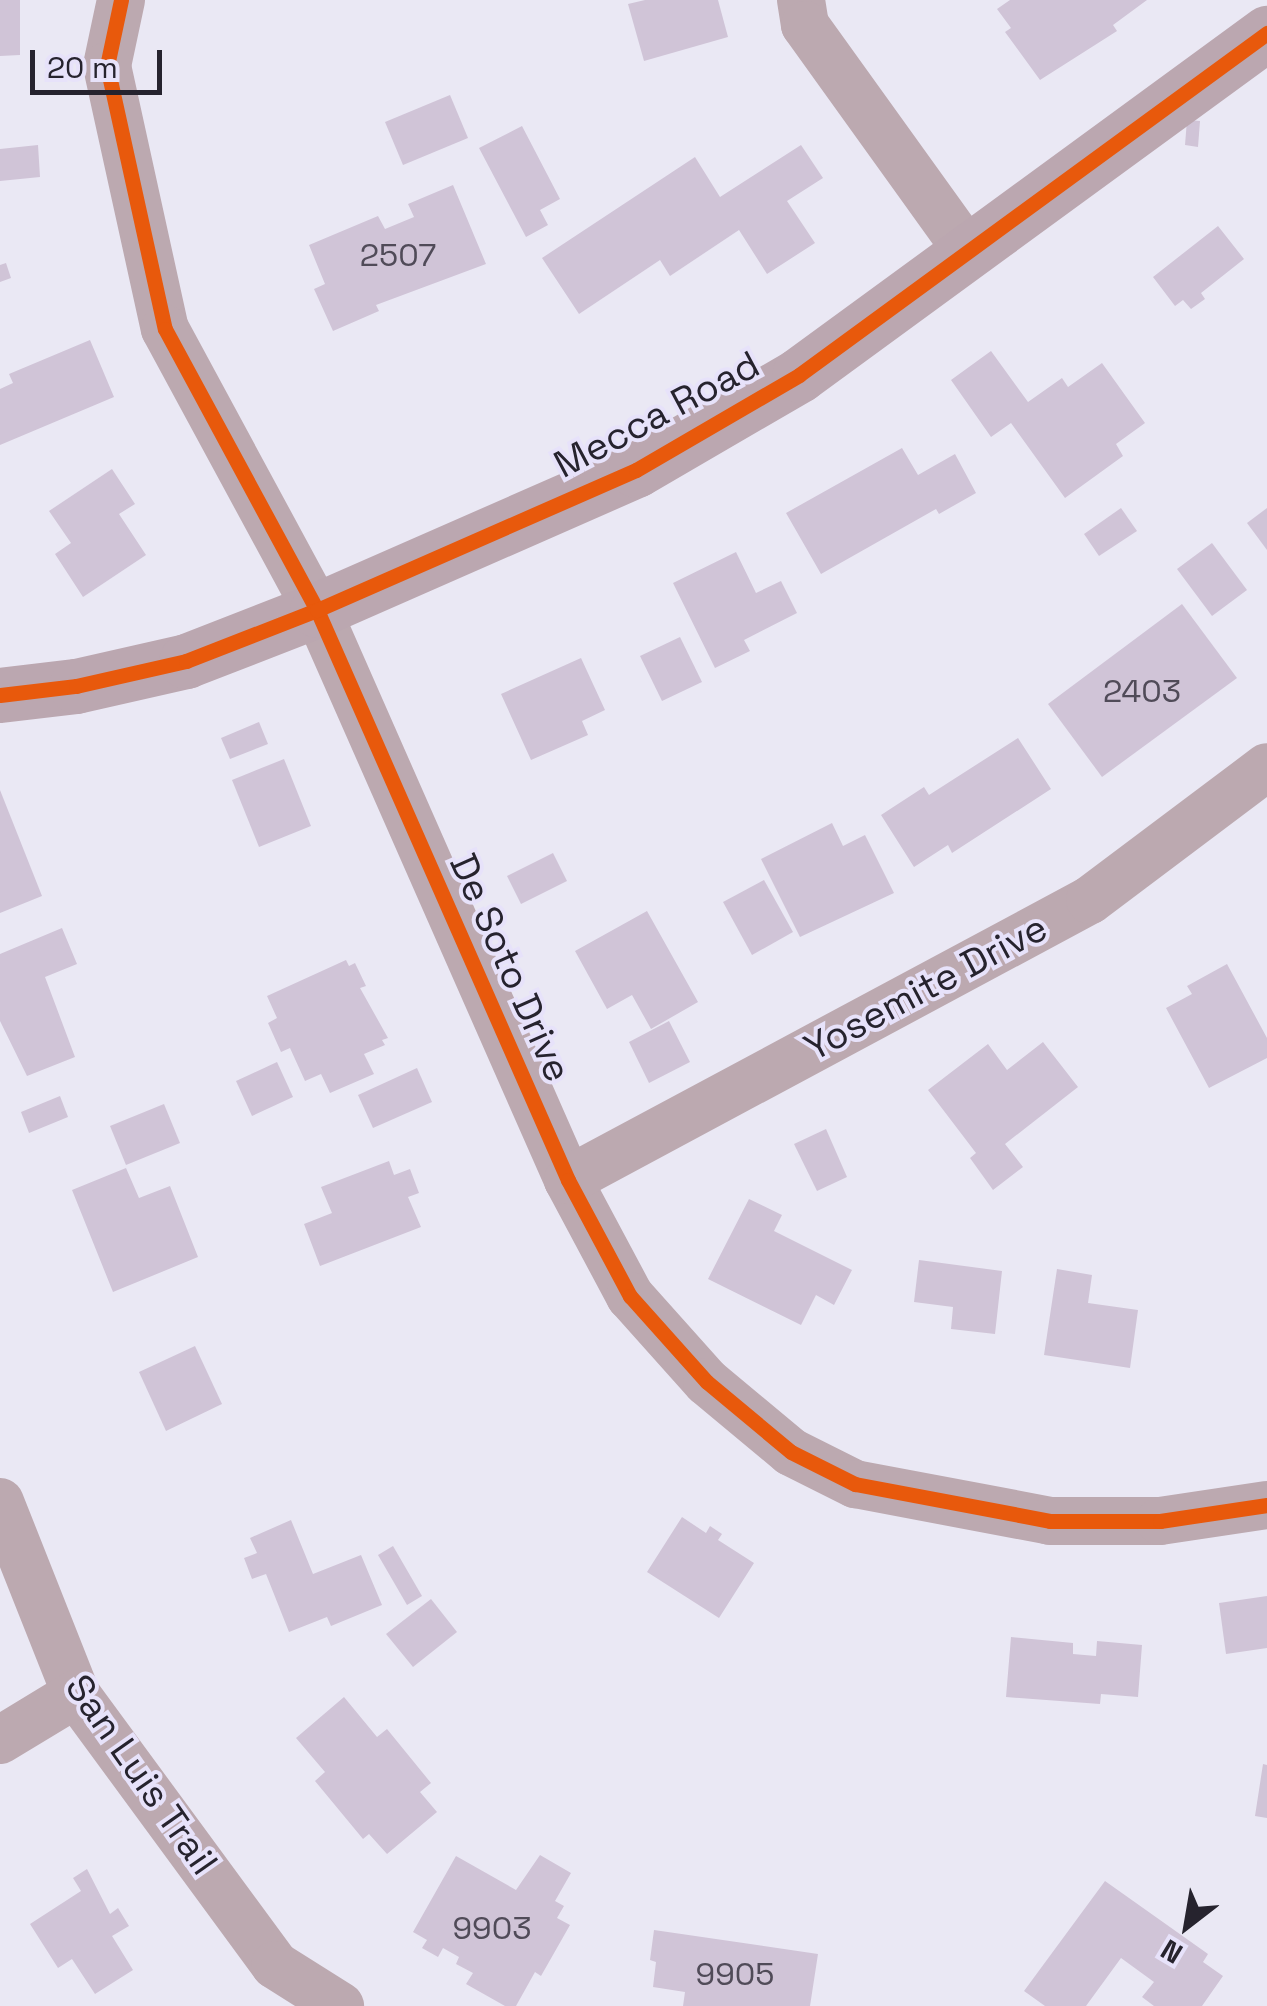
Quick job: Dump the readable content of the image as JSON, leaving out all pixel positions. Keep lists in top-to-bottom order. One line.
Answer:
{"streets":{"street":["Mecca Road","De Soto Drive","Yosemite Drive","San Luis Trail"]},"crossings":[["Mecca Road","De Soto Drive"],["De Soto Drive","Yosemite Drive"]],"house_numbers":["2507","2403","9903","9905"],"scale_bar":"20 m","north":"bottom left"}
